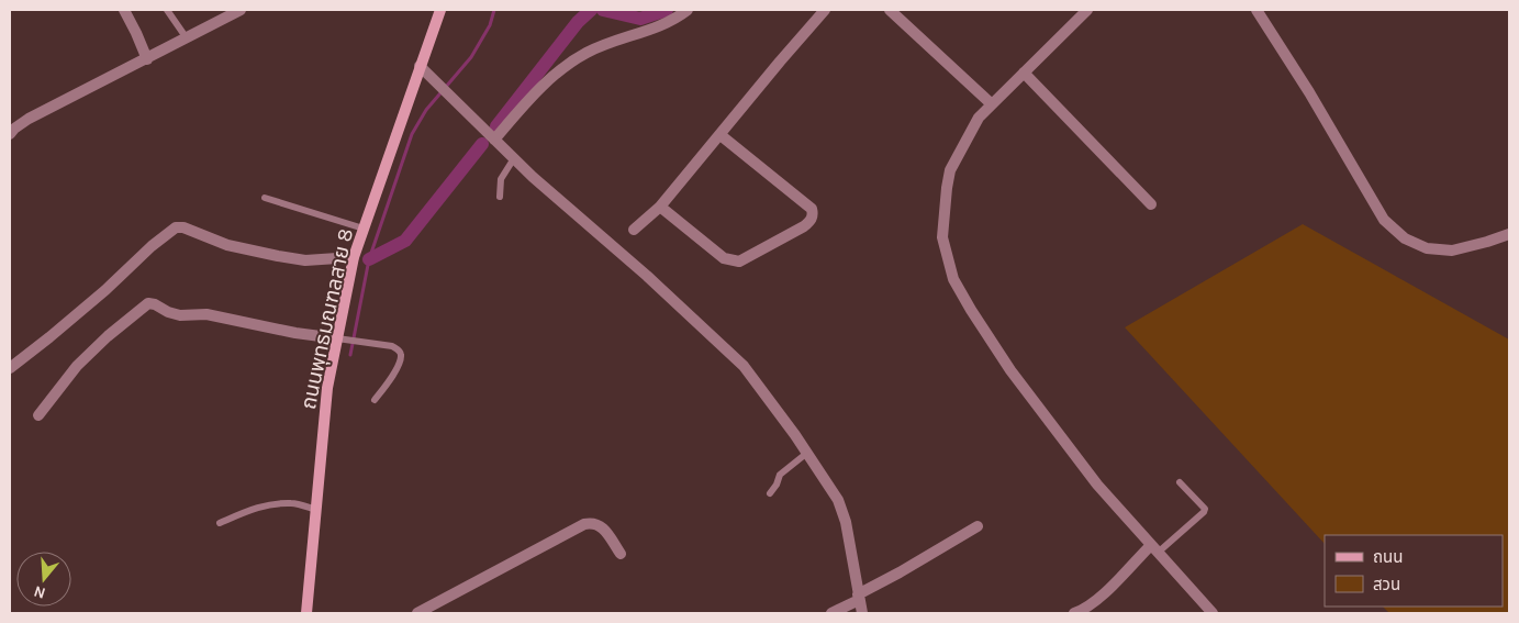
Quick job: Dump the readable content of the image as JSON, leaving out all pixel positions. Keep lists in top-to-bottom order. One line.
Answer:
{"streets":{"street":["ถนนพุทธมณฑลสาย 8"]},"legend":["ถนน","สวน"],"north":"bottom"}
